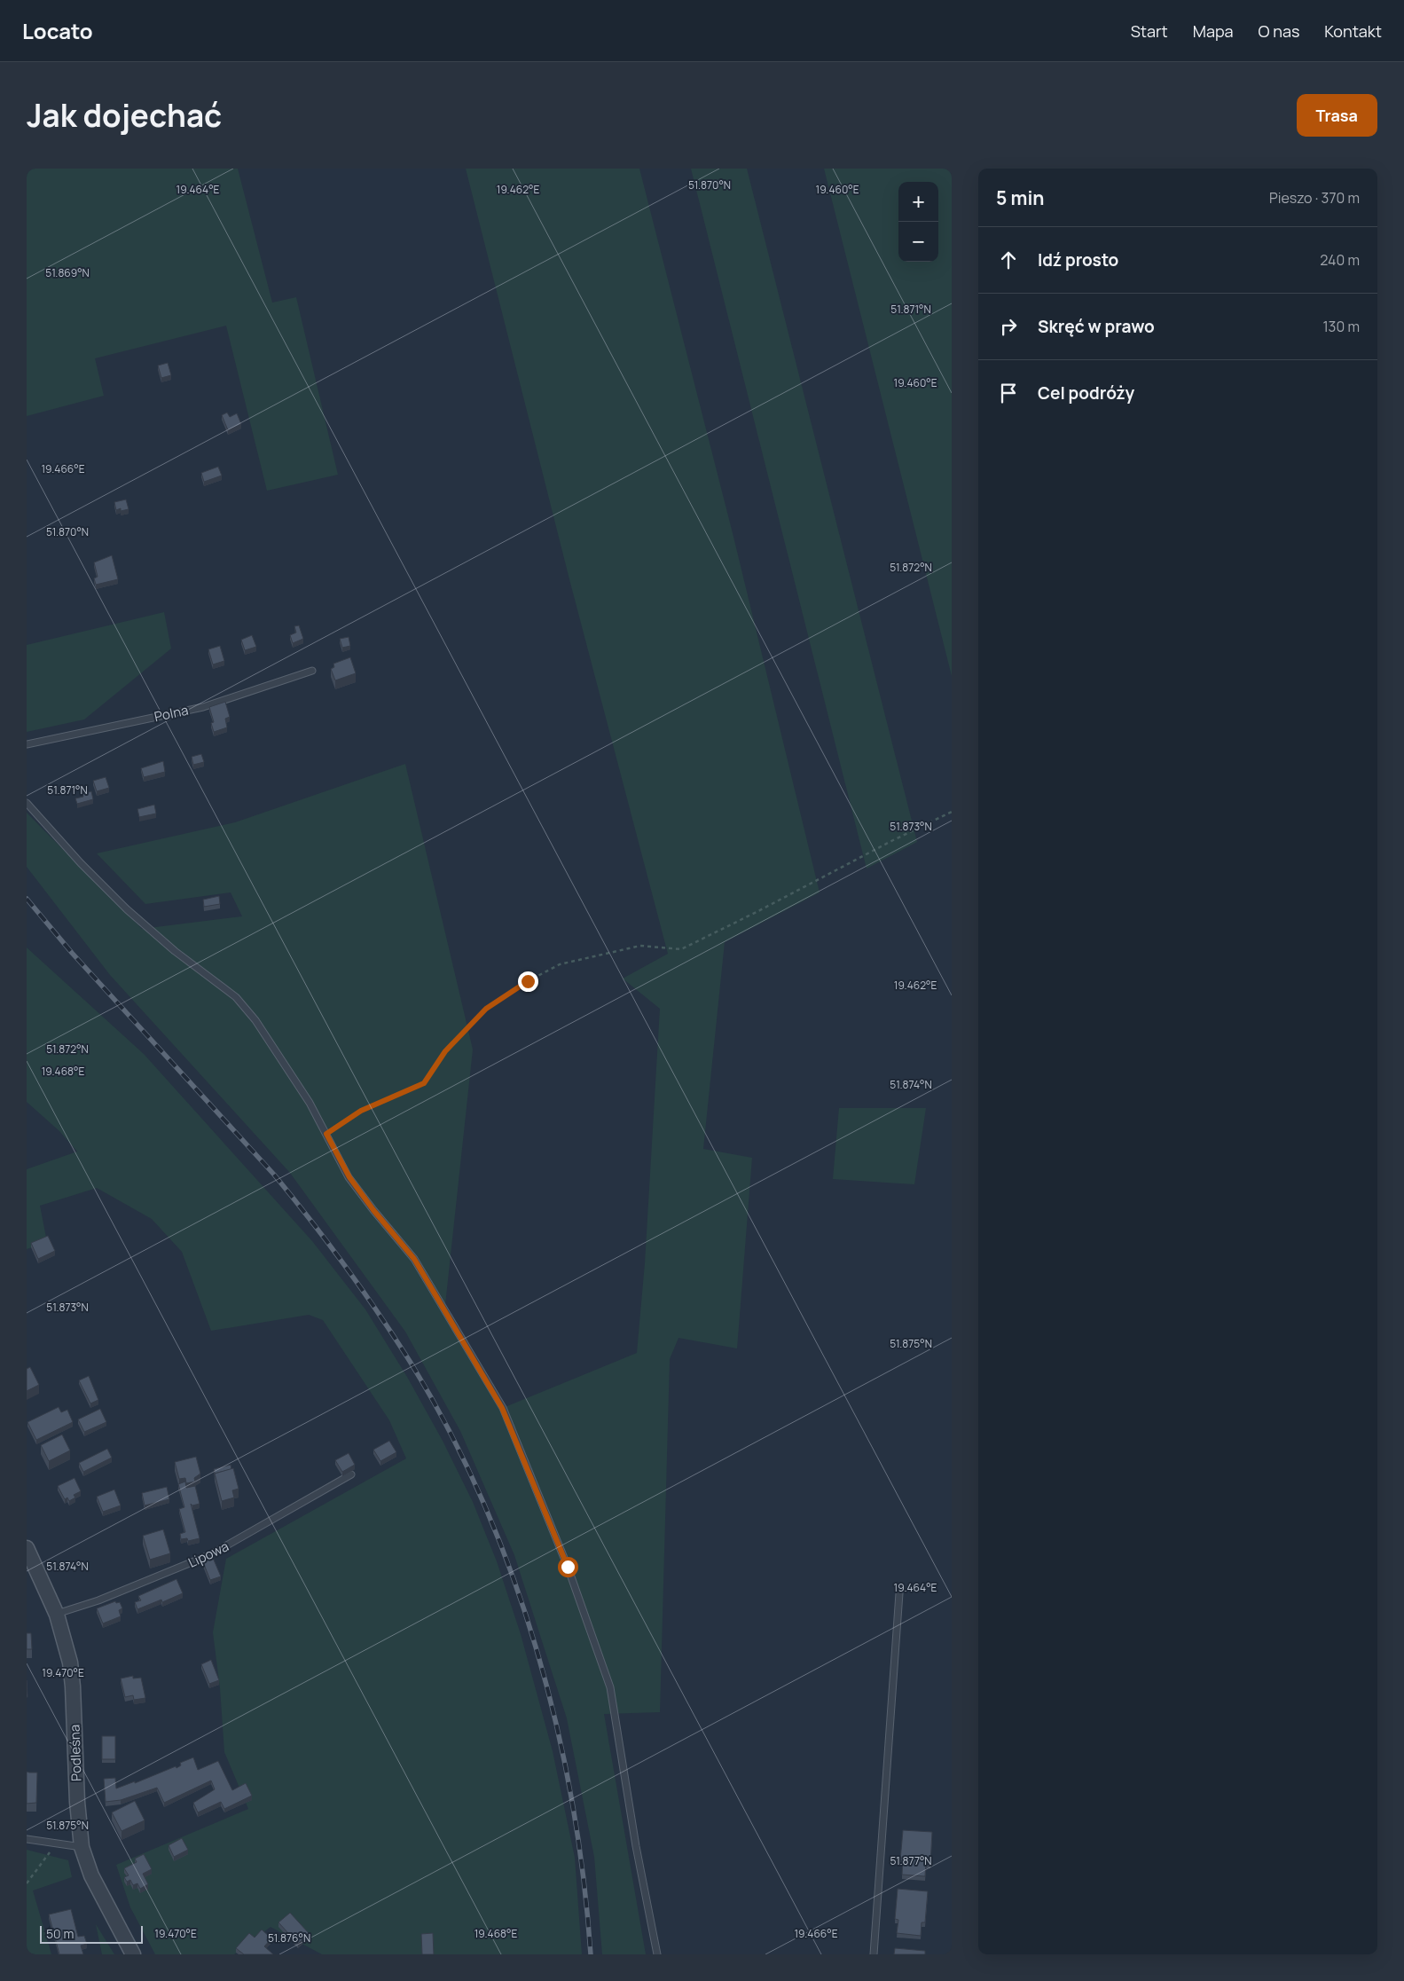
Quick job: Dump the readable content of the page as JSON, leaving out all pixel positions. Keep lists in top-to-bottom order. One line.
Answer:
{"streets":{"street":["Podleśna"],"lane":["Polna","Lipowa"]},"crossings":[["Lipowa","Podleśna"]],"scale_bar":"50 m","page":{"header":"Locato","nav":["Start","Mapa","O nas","Kontakt"],"title":"Jak dojechać","buttons":"Trasa","heading":["5 min","Pieszo · 370 m"],"map_buttons":["+","−"],"list":[["Idź prosto","240 m"],["Skręć w prawo","130 m"],"Cel podróży"],"scale":"50 m"},"coordinates":["51.870°N","19.464°E","19.462°E","19.460°E","51.869°N","51.871°N","19.466°E","51.872°N","51.873°N","19.468°E","51.874°N","51.875°N","19.470°E","51.877°N","51.876°N"]}
